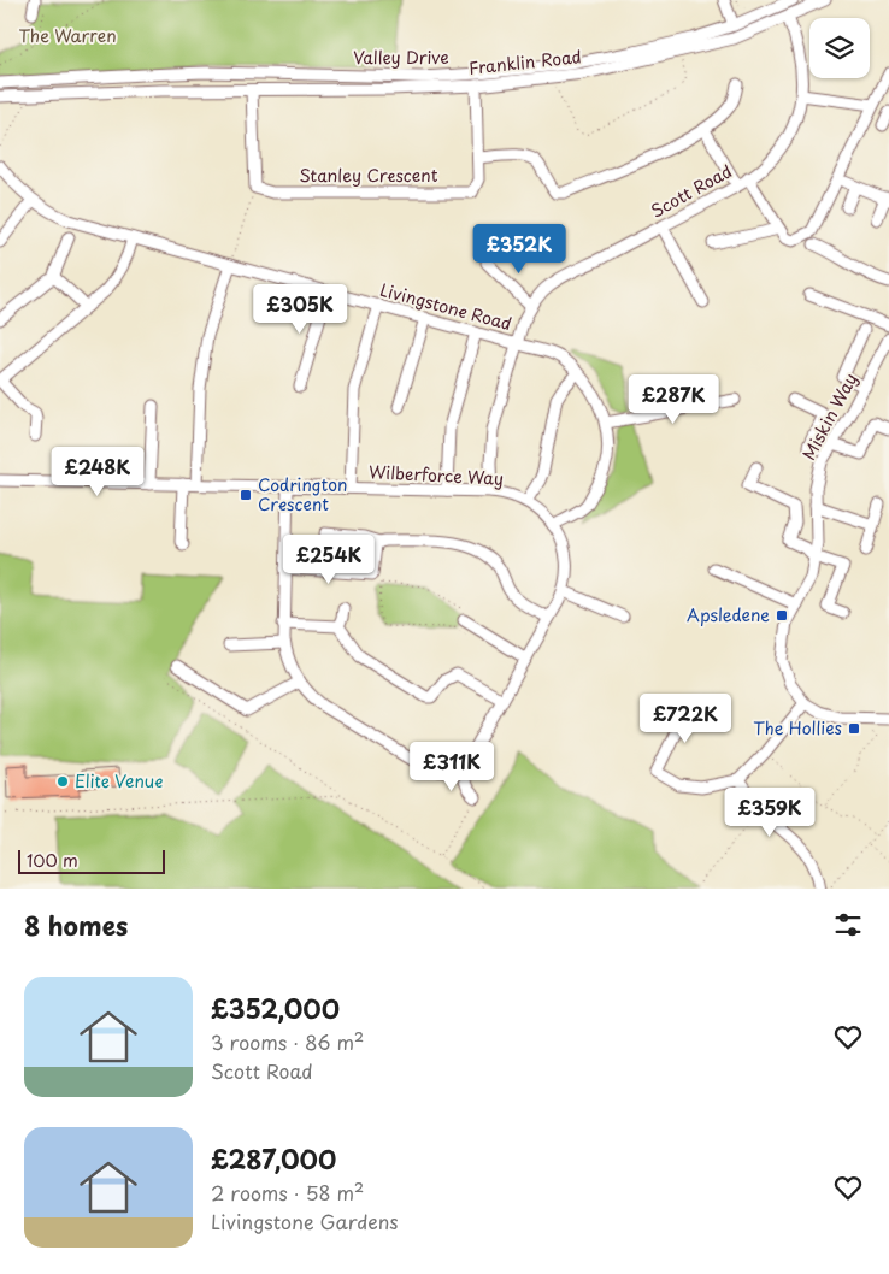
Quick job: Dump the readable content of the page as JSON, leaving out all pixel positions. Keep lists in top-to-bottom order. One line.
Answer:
{"streets":{"street":["Valley Drive","Franklin Road","Stanley Crescent","Scott Road","Livingstone Road","Miskin Way","Wilberforce Way"]},"crossings":[["Franklin Road","Stanley Crescent"],["Franklin Road","Scott Road"],["Scott Road","Livingstone Road"],["Scott Road","Wilberforce Way"],["Livingstone Road","Wilberforce Way"]],"parks":["The Warren"],"places":{"transit":["Codrington Crescent","Apsledene","The Hollies"],"other":["Elite Venue"]},"scale_bar":"100 m","page":{"price":["£352K","£305K","£287K","£248K","£254K","£722K","£311K","£359K"],"scale":"100 m","heading":"8 homes","list":[{"name":"£352,000","note":"3 rooms · 86 m² · Scott Road"},{"name":"£287,000","note":"2 rooms · 58 m² · Livingstone Gardens"}]}}
